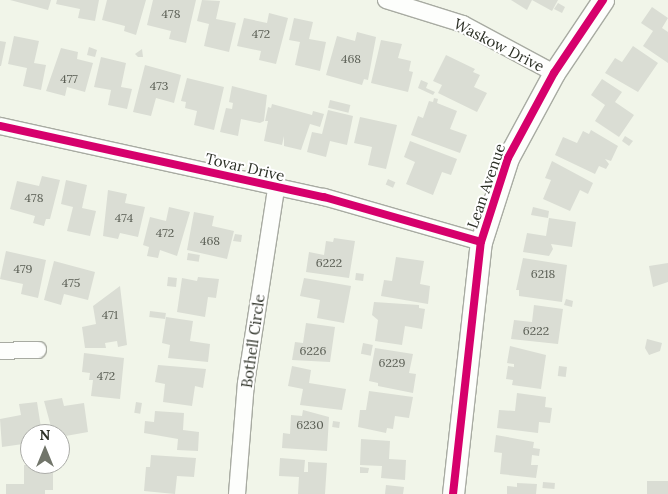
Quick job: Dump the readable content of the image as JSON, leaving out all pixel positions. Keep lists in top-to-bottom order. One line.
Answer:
{"streets":{"street":["Waskow Drive","Tovar Drive","Lean Avenue","Bothell Circle"]},"crossings":[["Waskow Drive","Lean Avenue"],["Tovar Drive","Lean Avenue"],["Tovar Drive","Bothell Circle"]],"house_numbers":["478","472","468","477","473","478","474","472","468","6222","479","6218","475","471","6222","6226","6229","472","6230"],"north":"top"}
